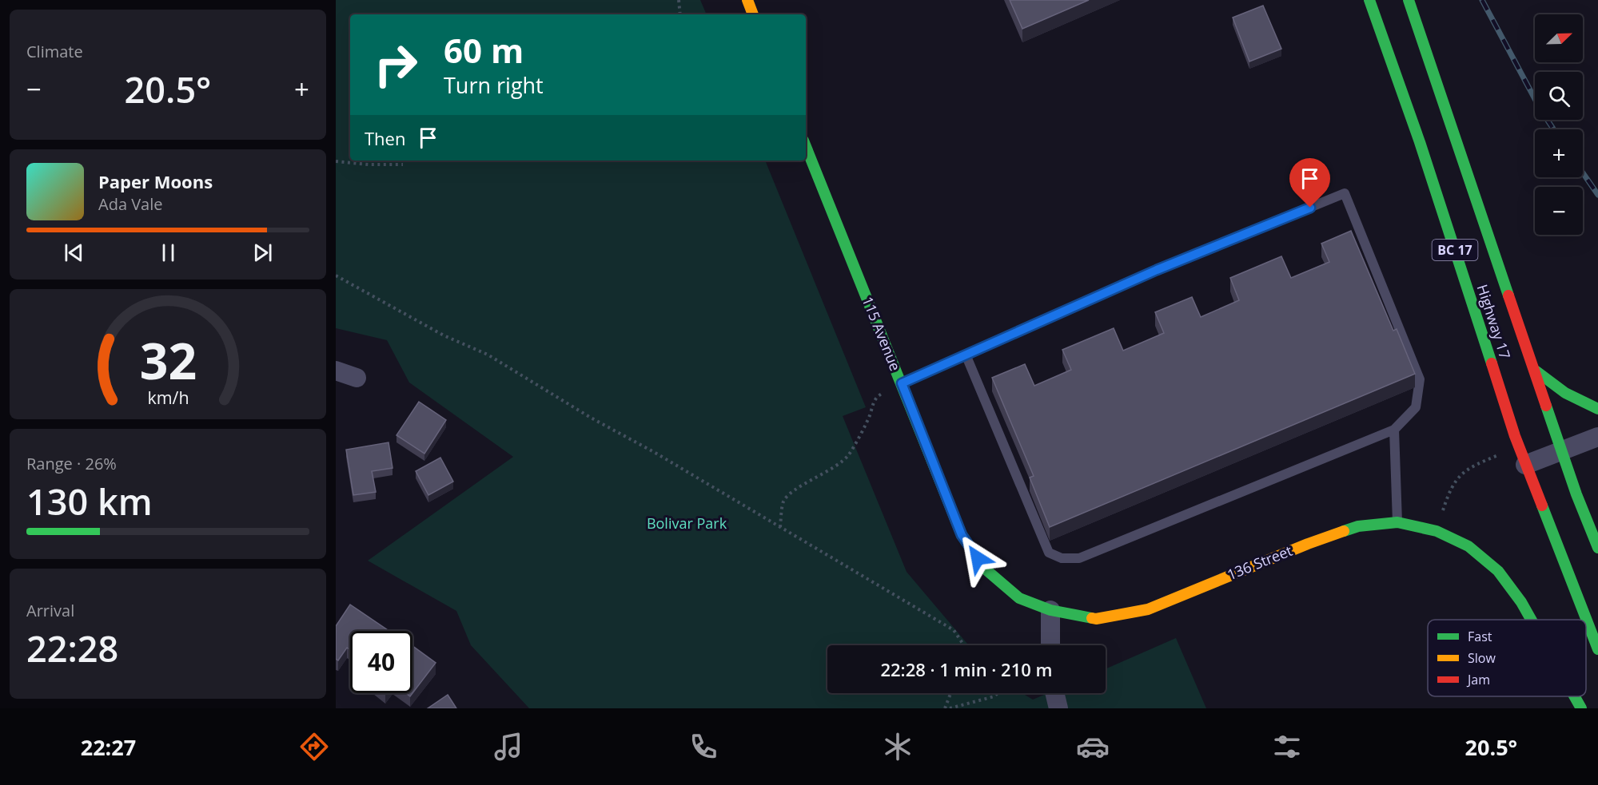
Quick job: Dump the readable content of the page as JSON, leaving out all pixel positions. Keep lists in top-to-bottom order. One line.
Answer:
{"streets":{"main road":["BC 17","Highway 17","115 Avenue","136 Street"]},"crossings":[["115 Avenue","136 Street"]],"parks":["Bolivar Park"],"legend":["Fast","Slow","Jam"],"north":"top right","page":{"tile":["Climate",["Range · 26%","130 km"],["Arrival","22:28"]],"map_buttons":["+","−"],"turn":["60 m","Turn right"],"heat":["−","20.5°","+"],"then":"Then","song":["Paper Moons","Ada Vale"],"limit":"40","trip":"22:28 · 1 min · 210 m","tabs":["22:27","20.5°"],"gauge":["32","km/h"]}}
